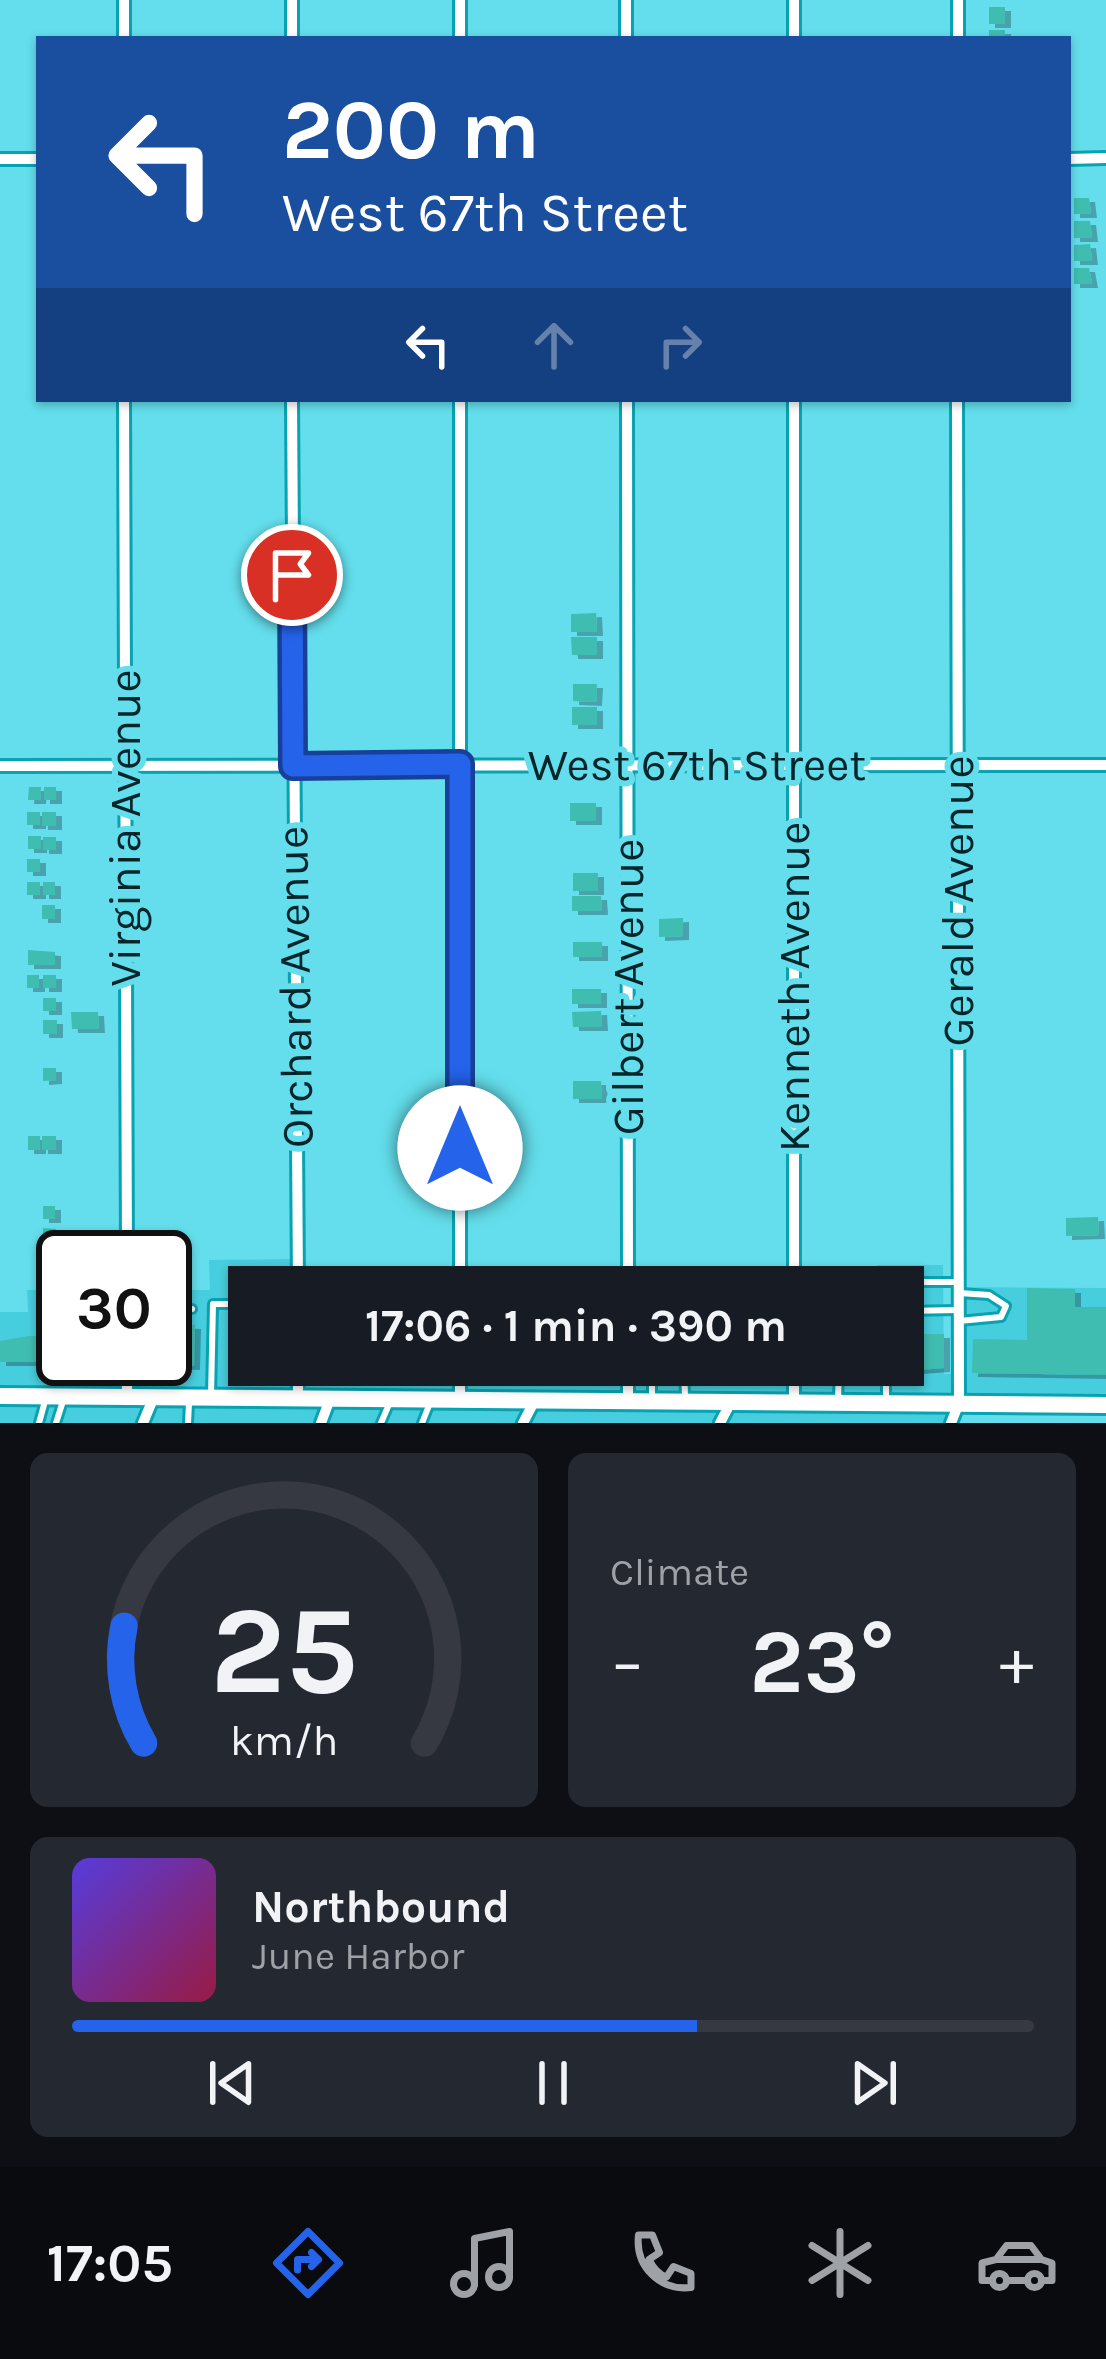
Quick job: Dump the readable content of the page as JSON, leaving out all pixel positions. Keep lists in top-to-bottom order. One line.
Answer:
{"streets":{"street":["West 67th Street","Virginia Avenue","Gerald Avenue","Orchard Avenue","Gilbert Avenue","Kenneth Avenue"]},"crossings":[["West 67th Street","Virginia Avenue"],["West 67th Street","Gerald Avenue"],["West 67th Street","Orchard Avenue"],["West 67th Street","Gilbert Avenue"],["West 67th Street","Kenneth Avenue"]],"page":{"turn":["200 m","West 67th Street"],"limit":"30","trip":"17:06 · 1 min · 390 m","tile":"Climate","heat":["−","23°","+"],"song":["Northbound","June Harbor"],"tabs":"17:05","gauge":["25","km/h"]}}
